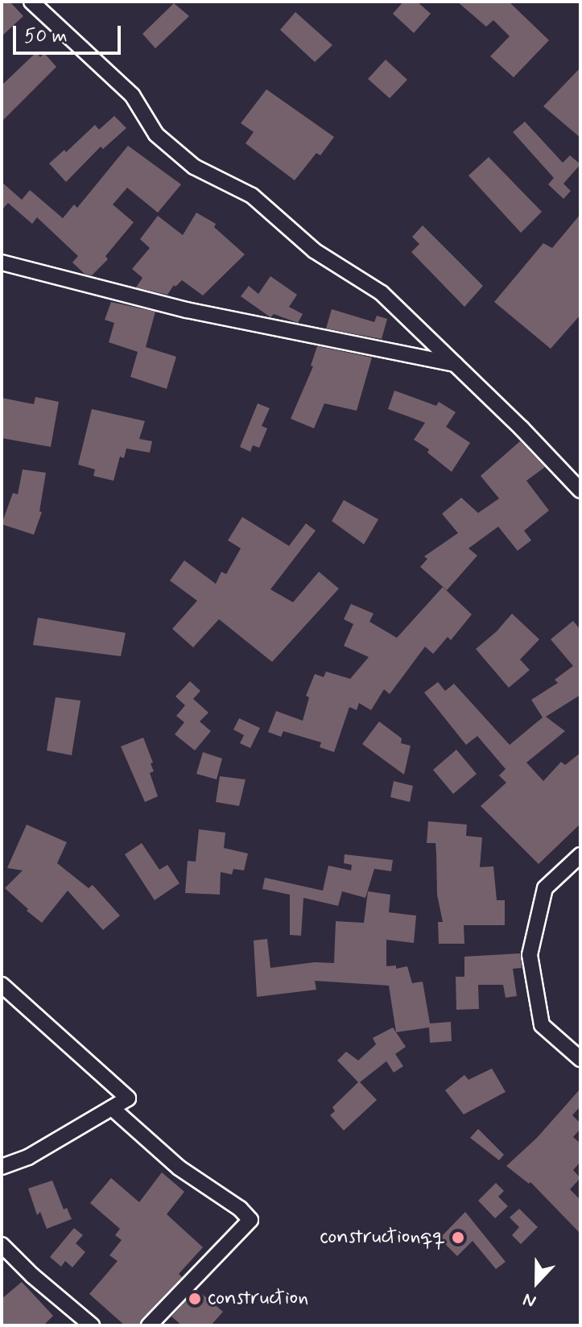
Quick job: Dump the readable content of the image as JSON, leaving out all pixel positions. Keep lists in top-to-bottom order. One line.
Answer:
{"places":["constructionqq","construction"],"scale_bar":"50 m","north":"bottom"}
